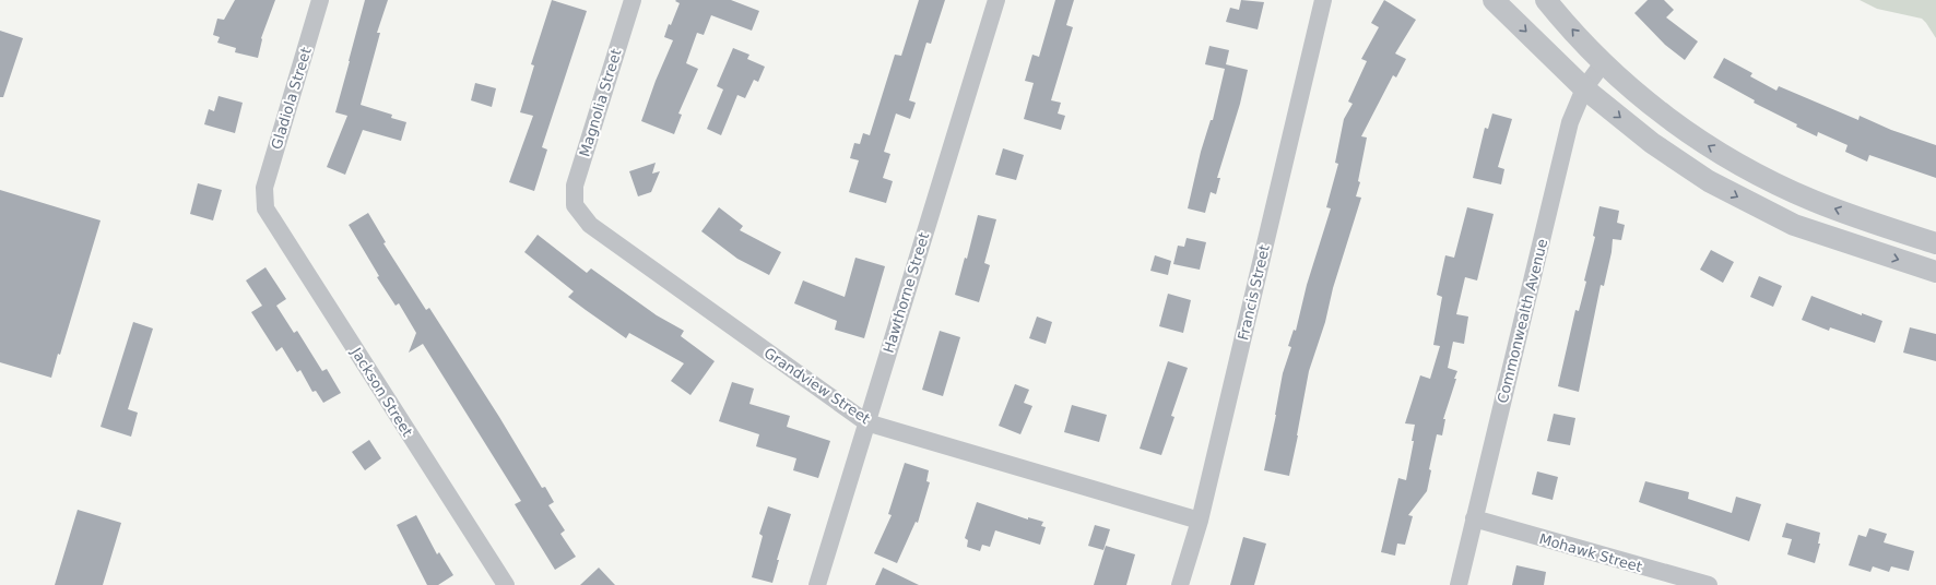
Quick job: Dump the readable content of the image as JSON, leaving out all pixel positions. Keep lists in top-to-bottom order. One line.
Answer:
{"streets":{"street":["Gladiola Street","Magnolia Street","Hawthorne Street","Francis Street","Commonwealth Avenue","Grandview Street","Jackson Street","Mohawk Street"]},"crossings":[["Gladiola Street","Jackson Street"],["Magnolia Street","Grandview Street"],["Hawthorne Street","Grandview Street"],["Francis Street","Grandview Street"],["Commonwealth Avenue","Mohawk Street"]]}
